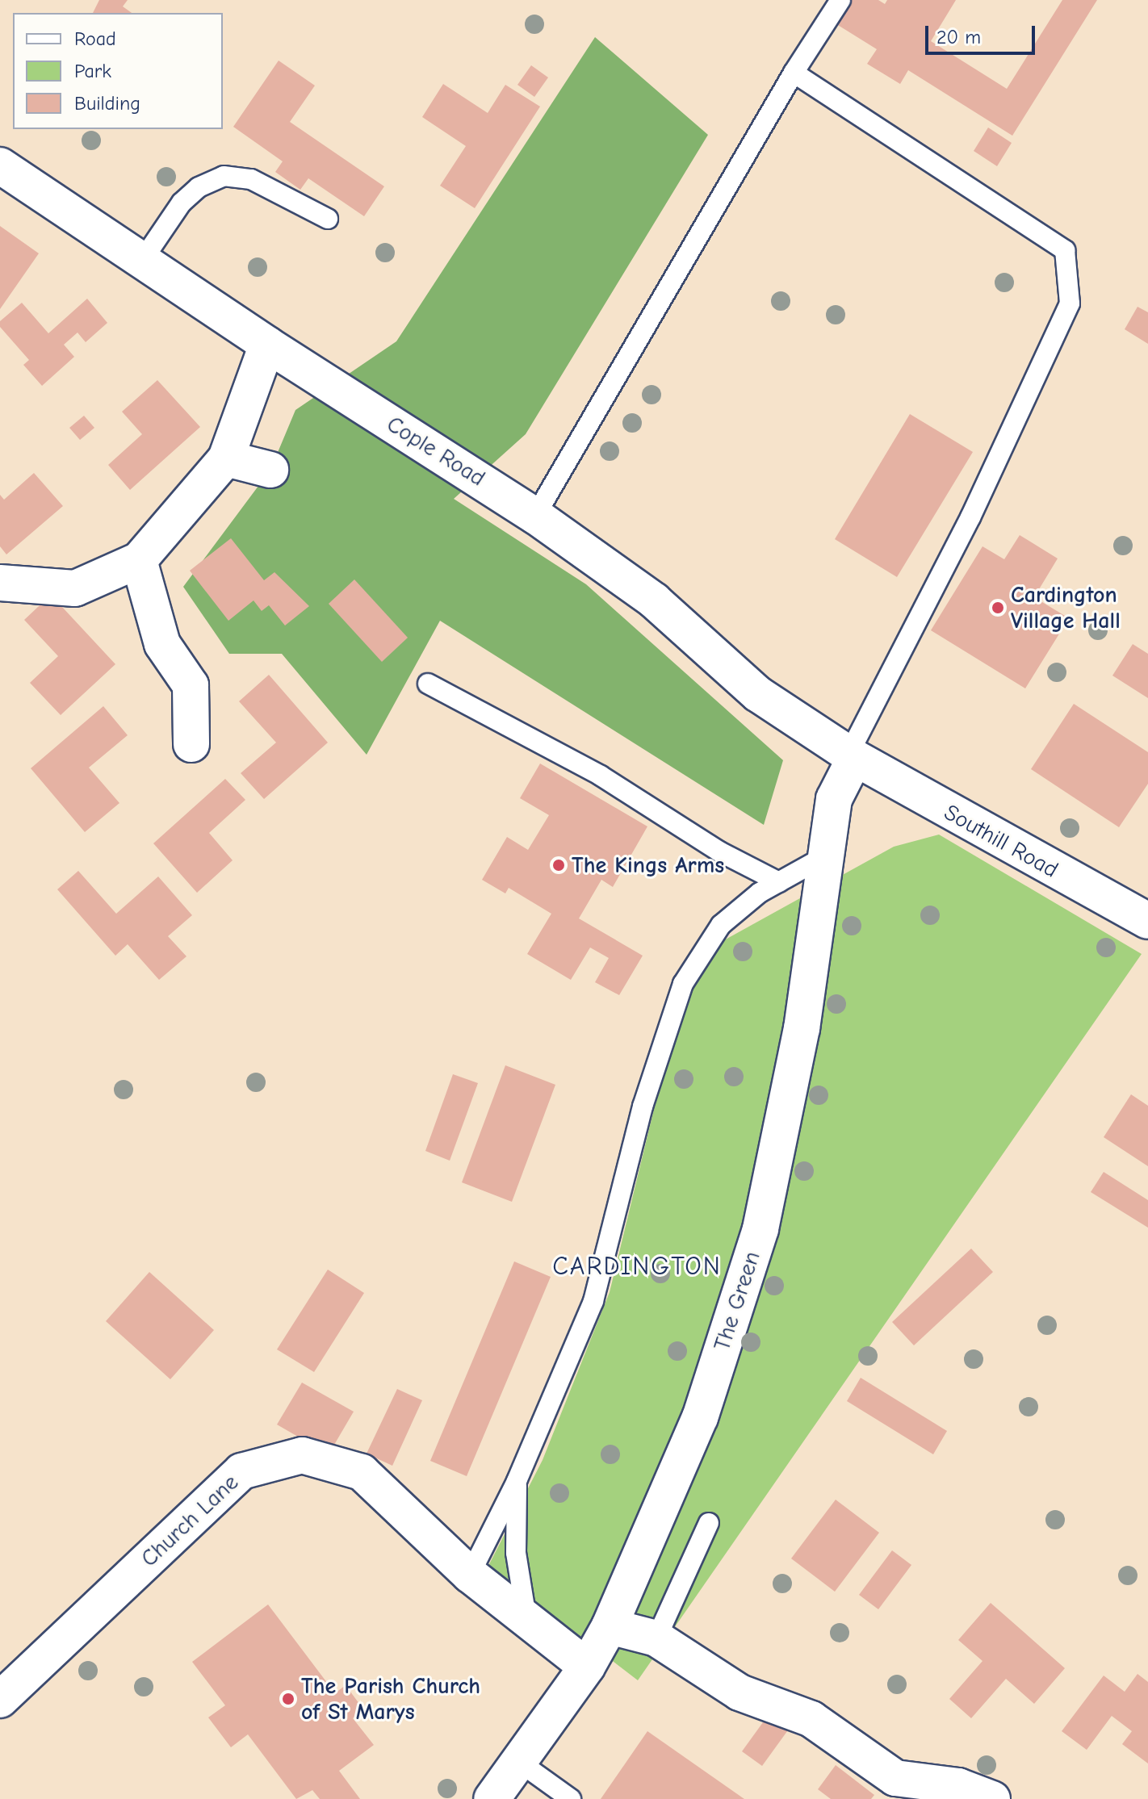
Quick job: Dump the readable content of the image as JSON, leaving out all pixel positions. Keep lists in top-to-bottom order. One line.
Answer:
{"streets":{"street":["Cople Road","Southill Road","The Green","Church Lane"]},"crossings":[["Cople Road","Southill Road"],["Cople Road","The Green"],["Southill Road","The Green"],["The Green","Church Lane"]],"districts":["CARDINGTON"],"places":["Cardington Village Hall","The Kings Arms","The Parish Church of St Marys"],"legend":["Road","Park","Building"],"scale_bar":"20 m"}
